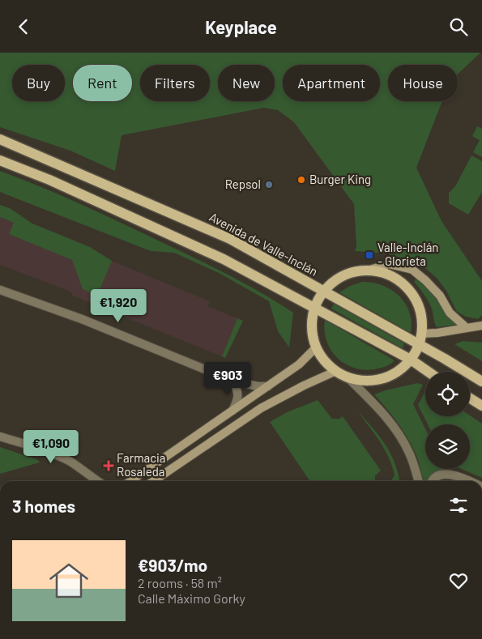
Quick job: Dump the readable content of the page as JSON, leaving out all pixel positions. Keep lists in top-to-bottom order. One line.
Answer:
{"streets":{"main road":["Avenida de Valle-Inclán"]},"places":{"other":["Burger King","Repsol"],"transit":["Valle-Inclán - Glorieta"],"health":["Farmacia Rosaleda"]},"page":{"header":"Keyplace","chip":["Buy","Rent","Filters","New","Apartment","House"],"price":["€1,920","€903","€1,090"],"heading":"3 homes","list":[{"name":"€903/mo","note":"2 rooms · 58 m² · Calle Máximo Gorky"}]}}
